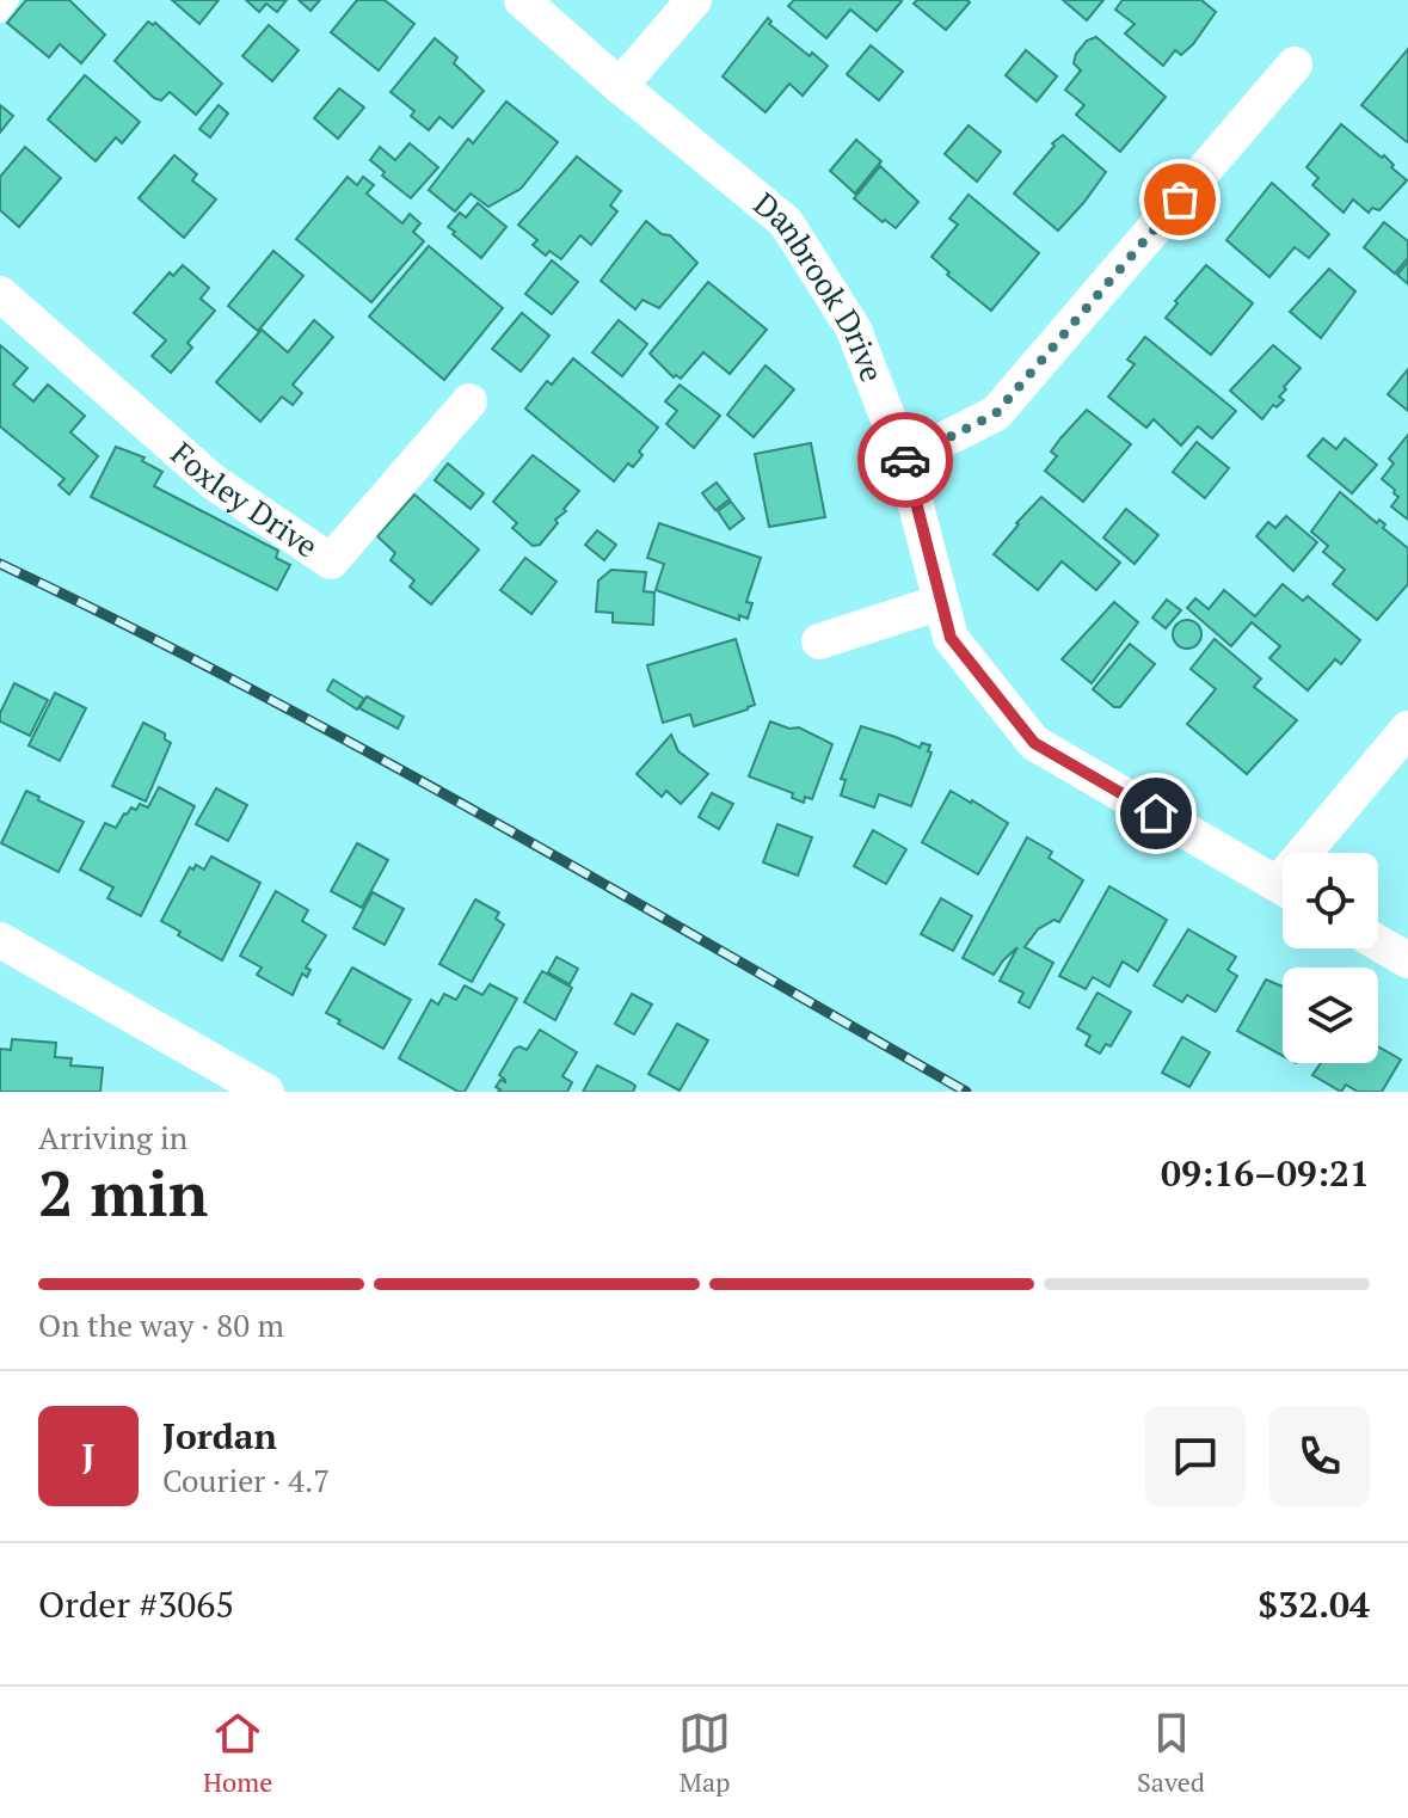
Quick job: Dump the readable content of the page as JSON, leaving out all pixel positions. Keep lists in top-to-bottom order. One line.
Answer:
{"streets":{"street":["Danbrook Drive","Foxley Drive"]},"page":{"heading":["2 min","Arriving in","09:16–09:21"],"panel":["Jordan","Courier · 4.7","Order #3065","$32.04"],"bar":"On the way · 80 m","round":"J","tabs":["Home","Map","Saved"]}}
